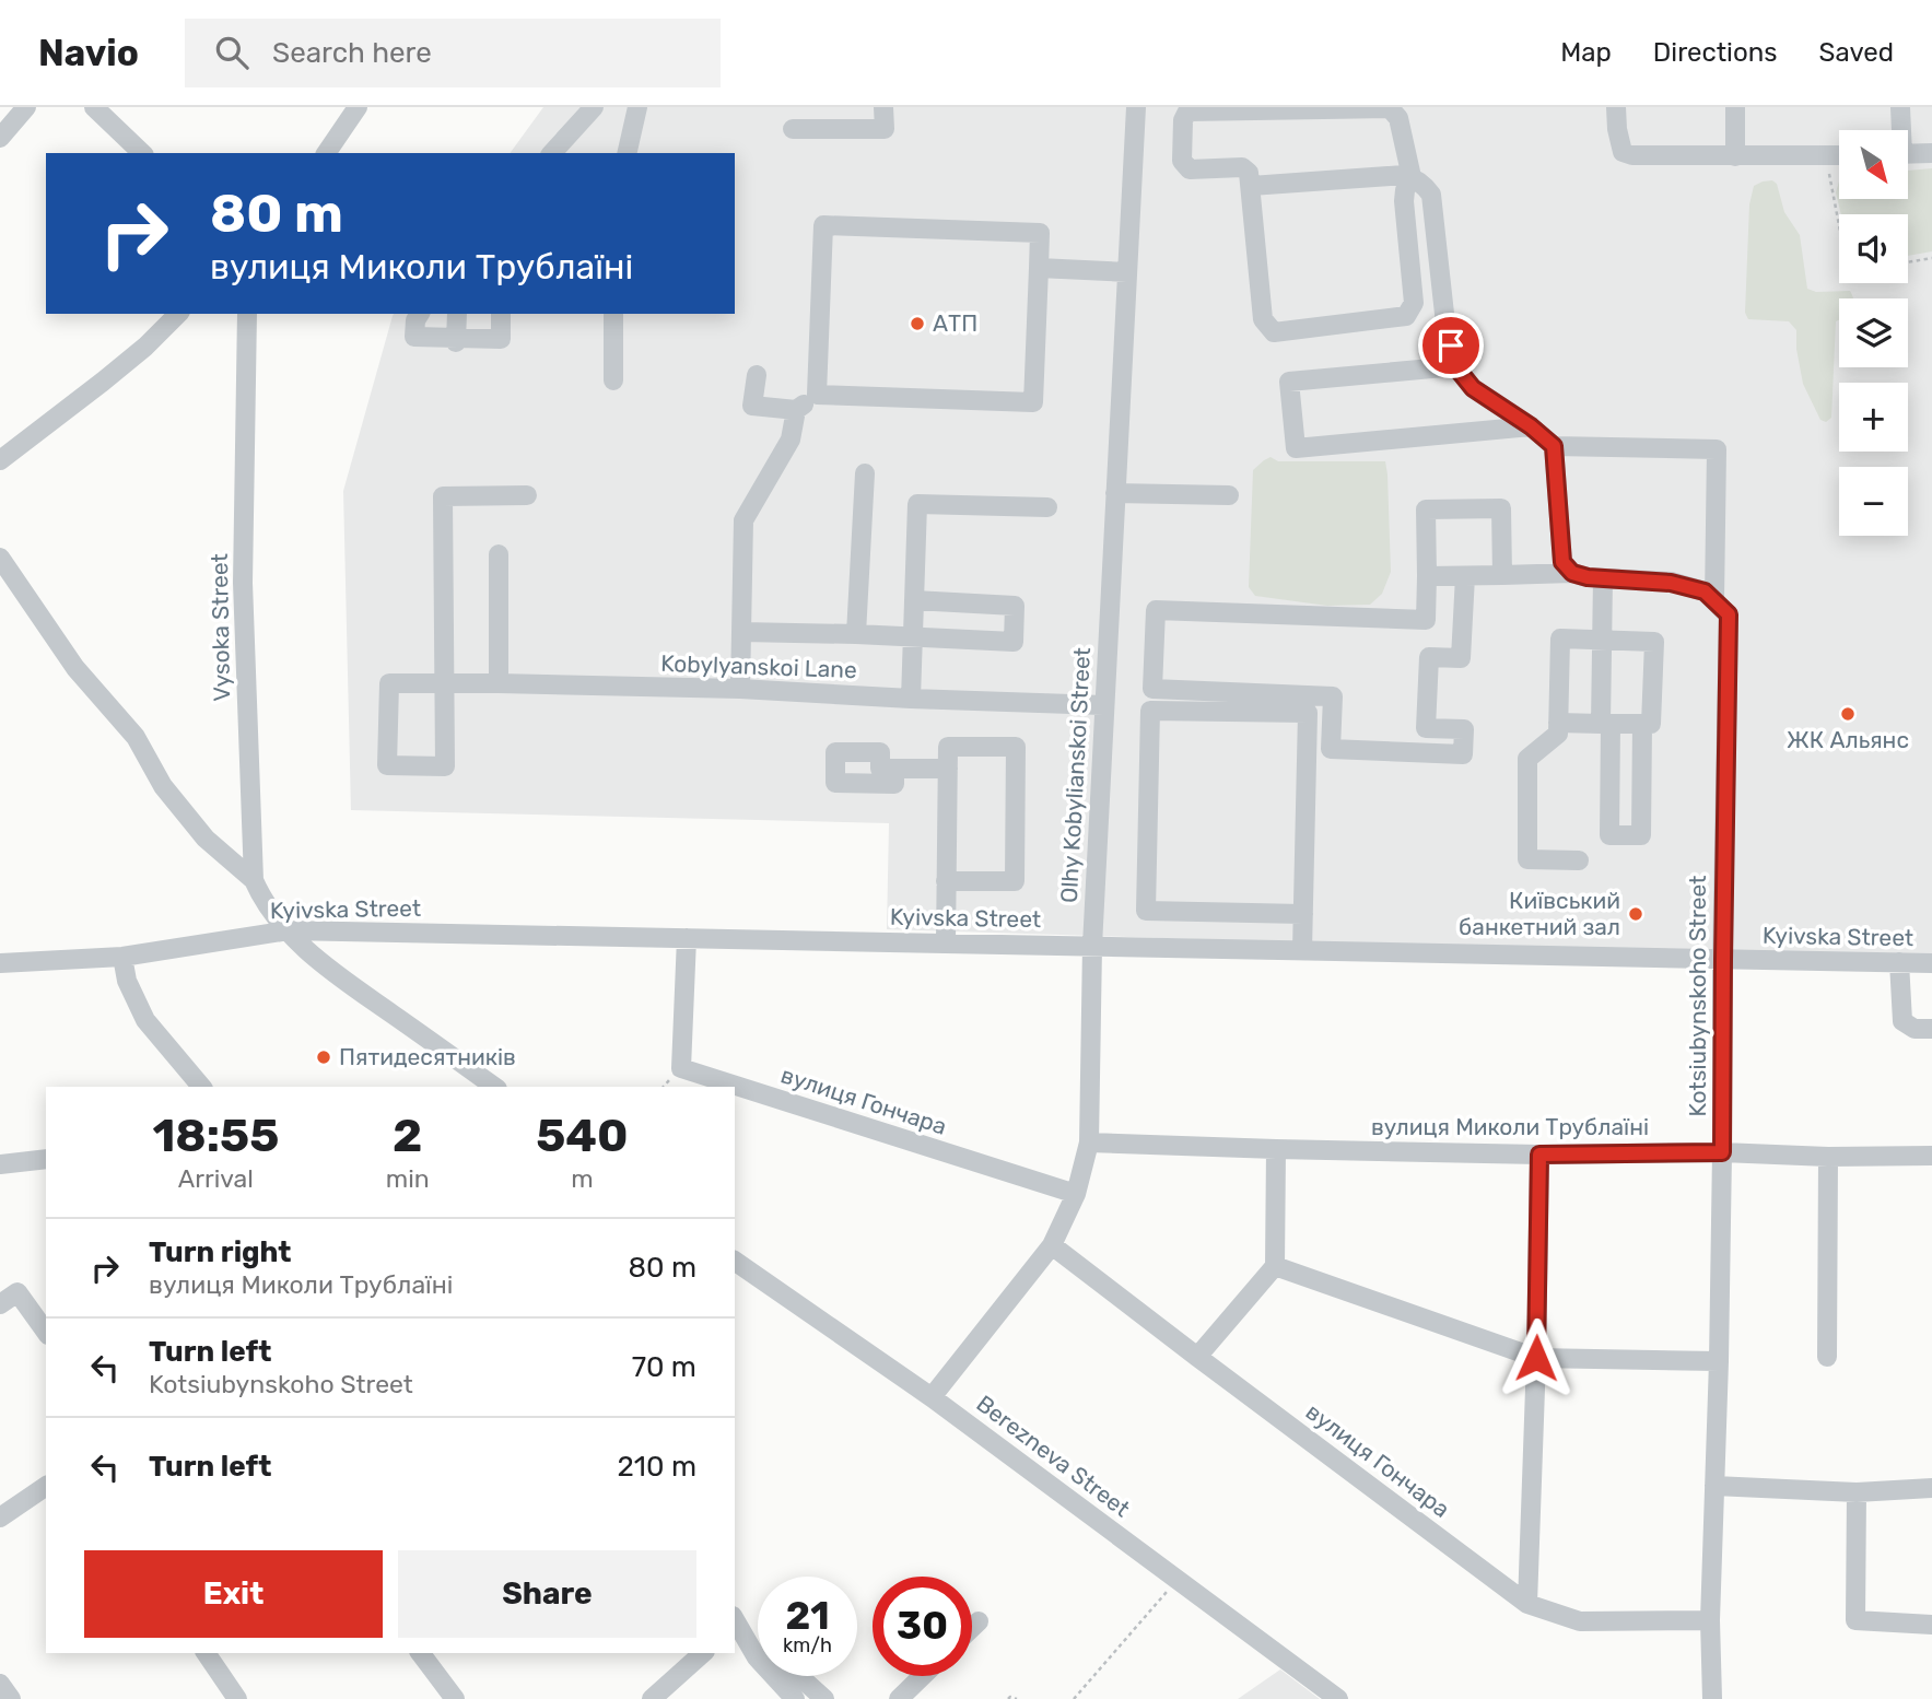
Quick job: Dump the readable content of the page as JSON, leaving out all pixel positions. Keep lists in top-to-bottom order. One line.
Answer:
{"streets":{"street":["Vysoka Street","Kobylyanskoi Lane","Olhy Kobylianskoi Street","Kyivska Street","Kotsiubynskoho Street","вулиця Гончара","вулиця Миколи Трублаїні","Berezneva Street"]},"crossings":[["Vysoka Street","Kyivska Street"],["Kobylyanskoi Lane","Olhy Kobylianskoi Street"],["Olhy Kobylianskoi Street","Kyivska Street"],["Olhy Kobylianskoi Street","вулиця Гончара"],["Olhy Kobylianskoi Street","вулиця Миколи Трублаїні"],["Olhy Kobylianskoi Street","Berezneva Street"],["Kyivska Street","Kotsiubynskoho Street"],["Kyivska Street","вулиця Гончара"],["Kotsiubynskoho Street","вулиця Гончара"],["Kotsiubynskoho Street","вулиця Миколи Трублаїні"]],"places":["АТП","ЖК Альянс","Київський банкетний зал","Пятидесятників"],"north":"bottom right","page":{"header":"Navio","search":"Search here","nav":["Map","Directions","Saved"],"map_buttons":["+","−"],"turn":["80 m","вулиця Миколи Трублаїні"],"eta":["18:55","Arrival","2","min","540","m"],"list":[{"name":"Turn right","note":"вулиця Миколи Трублаїні","value":"80 m"},{"name":"Turn left","note":"Kotsiubynskoho Street","value":"70 m"},{"name":"Turn left","value":"210 m"}],"buttons":["Exit","Share"],"speed":"21 km/h","limit":"30"}}
